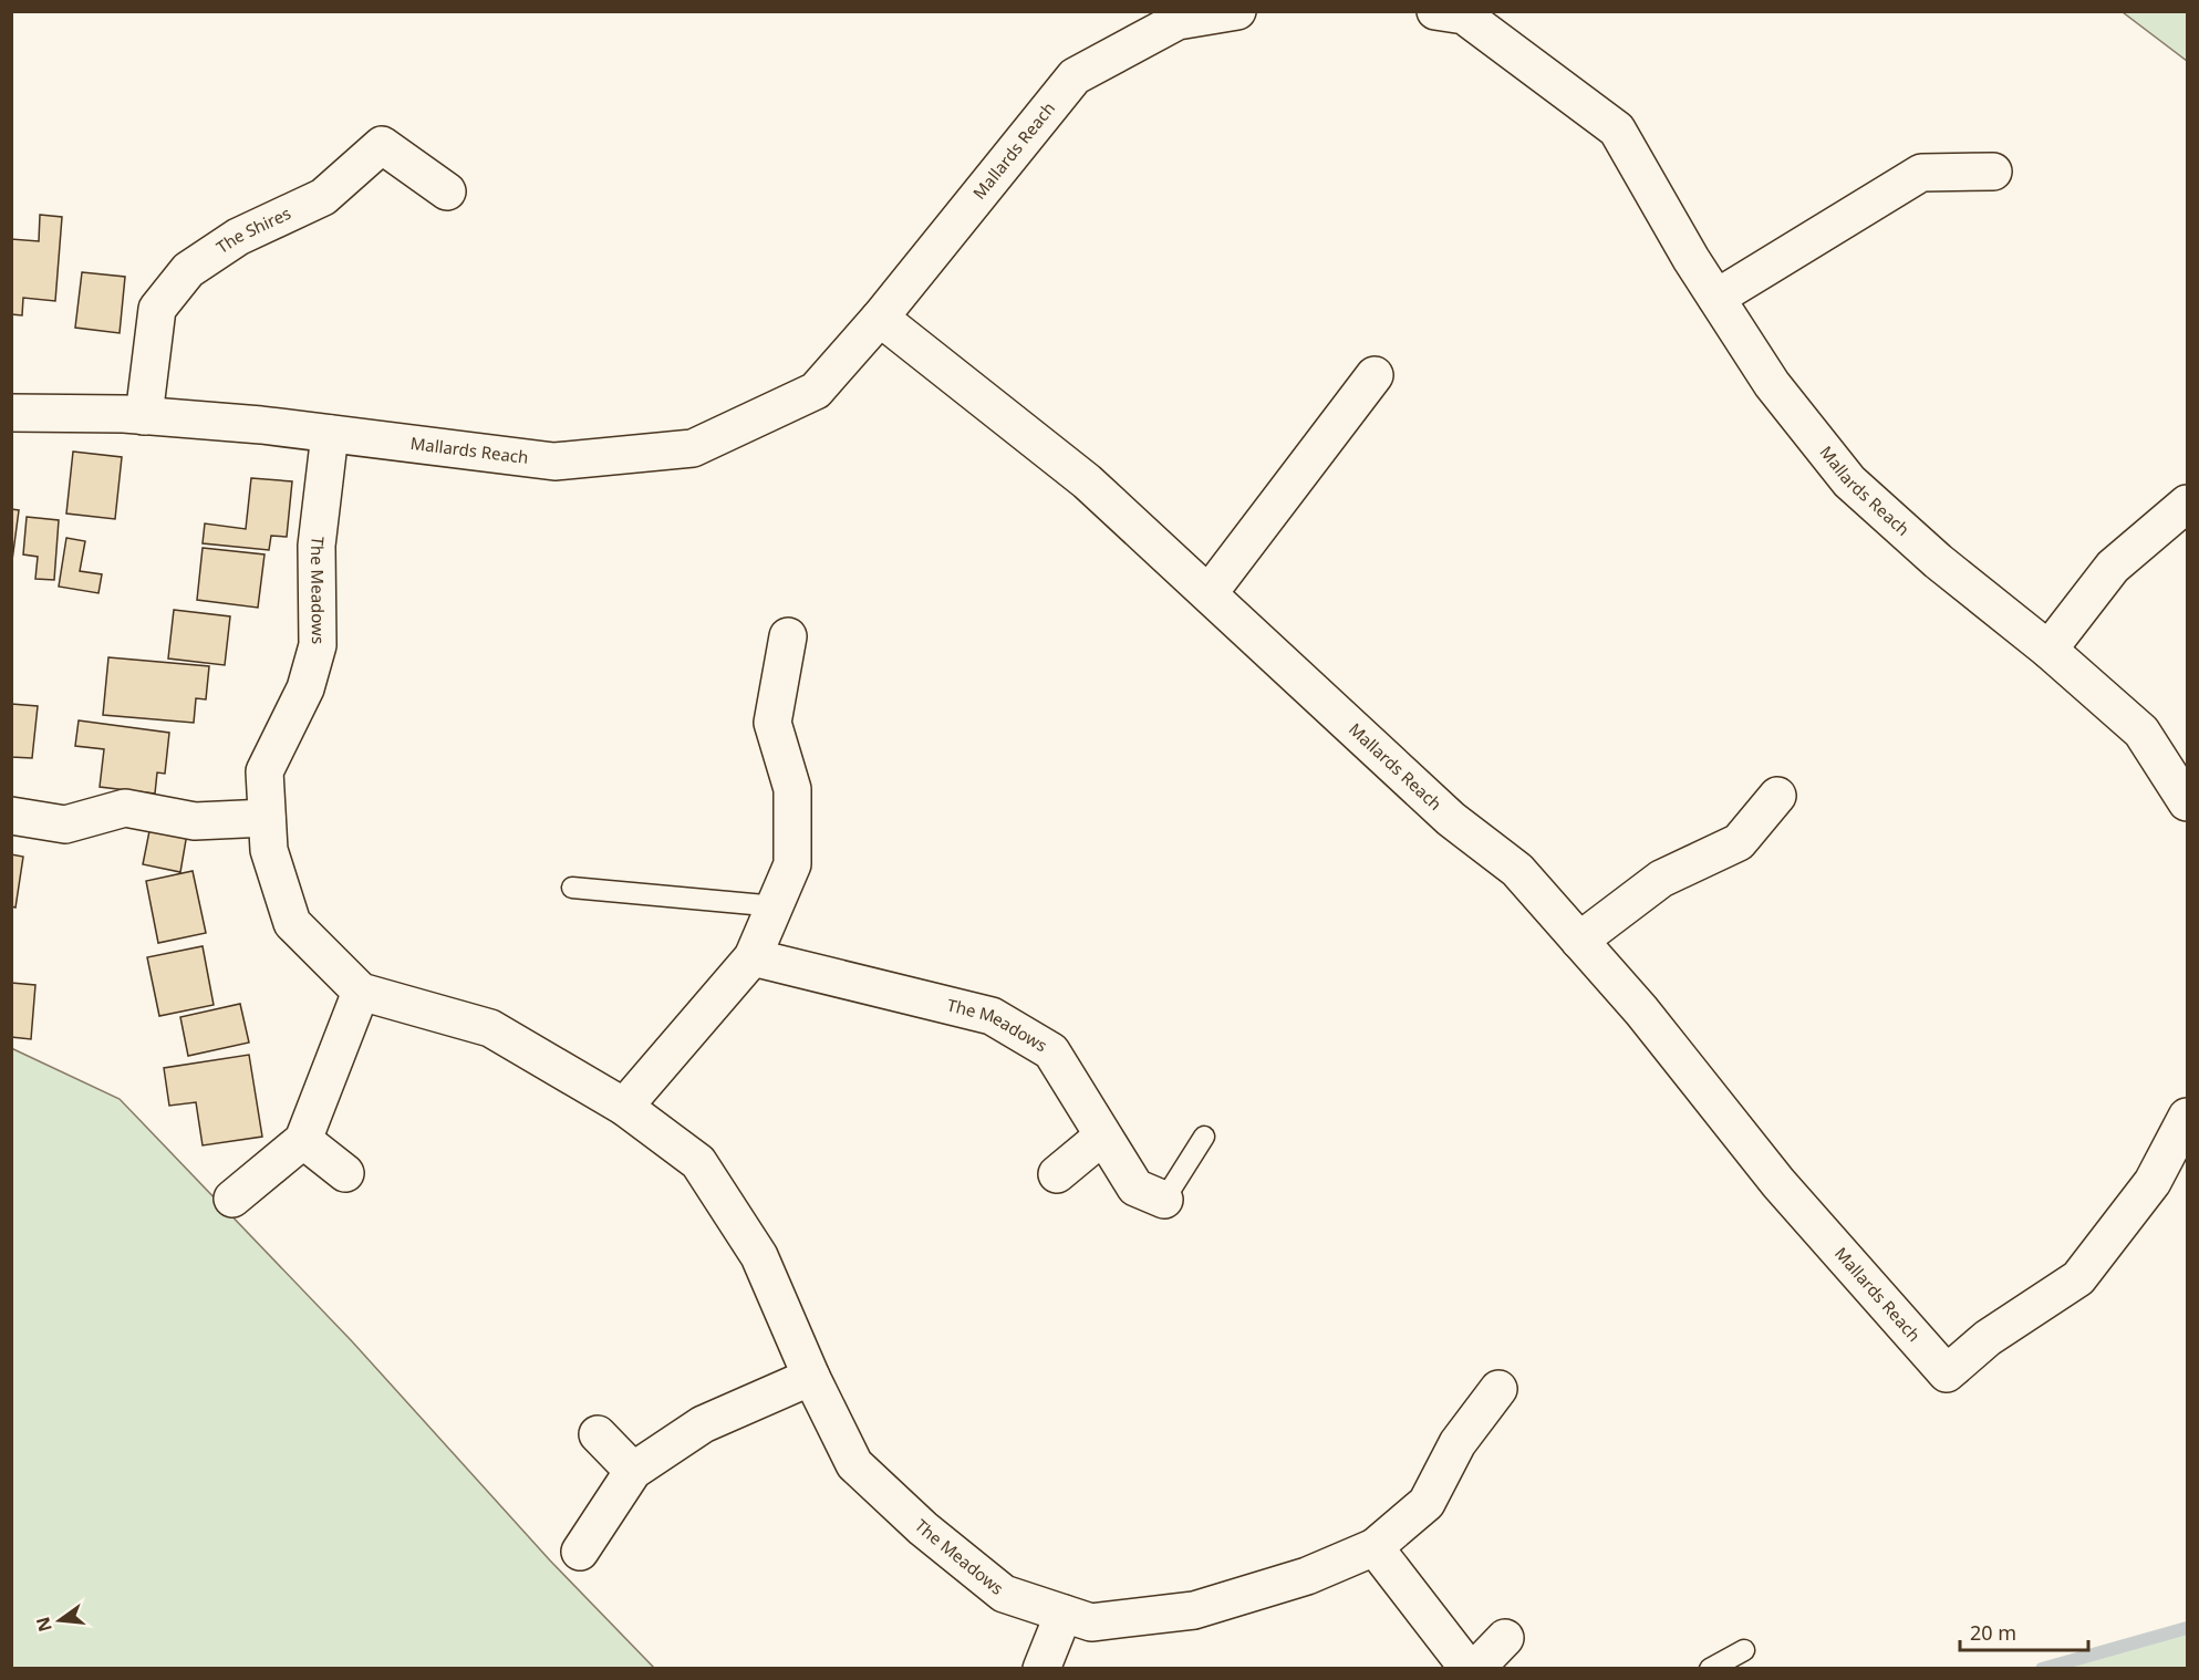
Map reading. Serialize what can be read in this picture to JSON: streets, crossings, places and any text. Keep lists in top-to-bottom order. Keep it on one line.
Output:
{"streets":{"street":["Mallards Reach","The Shires","The Meadows"]},"crossings":[["Mallards Reach","The Shires"],["Mallards Reach","The Meadows"]],"scale_bar":"20 m","north":"left"}
